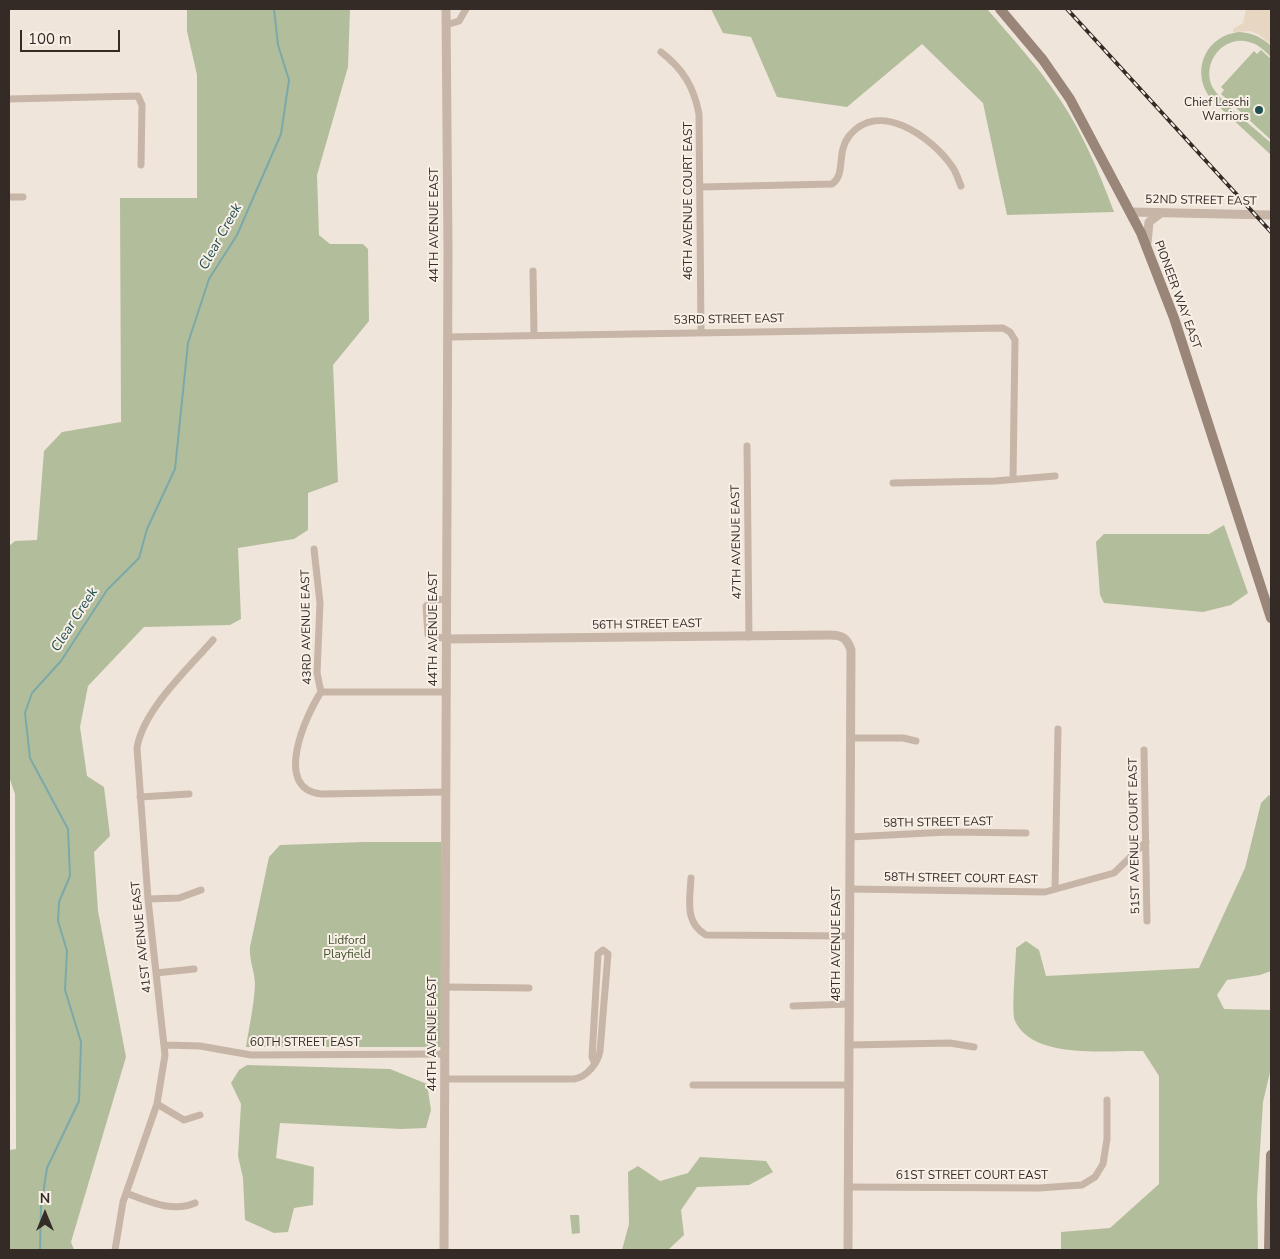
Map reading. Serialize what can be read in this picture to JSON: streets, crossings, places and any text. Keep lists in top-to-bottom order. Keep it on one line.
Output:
{"streets":{"main road":["PIONEER WAY EAST"],"street":["46TH AVENUE COURT EAST","52ND STREET EAST","44TH AVENUE EAST","53RD STREET EAST","47TH AVENUE EAST","56TH STREET EAST","43RD AVENUE EAST","58TH STREET EAST","51ST AVENUE COURT EAST","58TH STREET COURT EAST","41ST AVENUE EAST","48TH AVENUE EAST","60TH STREET EAST","61ST STREET COURT EAST"]},"crossings":[["46TH AVENUE COURT EAST","53RD STREET EAST"],["52ND STREET EAST","PIONEER WAY EAST"],["44TH AVENUE EAST","53RD STREET EAST"],["44TH AVENUE EAST","56TH STREET EAST"],["44TH AVENUE EAST","43RD AVENUE EAST"],["44TH AVENUE EAST","60TH STREET EAST"],["47TH AVENUE EAST","56TH STREET EAST"],["56TH STREET EAST","48TH AVENUE EAST"],["58TH STREET EAST","48TH AVENUE EAST"],["51ST AVENUE COURT EAST","58TH STREET COURT EAST"],["58TH STREET COURT EAST","48TH AVENUE EAST"],["41ST AVENUE EAST","60TH STREET EAST"],["48TH AVENUE EAST","61ST STREET COURT EAST"]],"water":["Clear Creek"],"parks":["Lidford Playfield"],"places":["Chief Leschi Warriors"],"scale_bar":"100 m","north":"top"}
